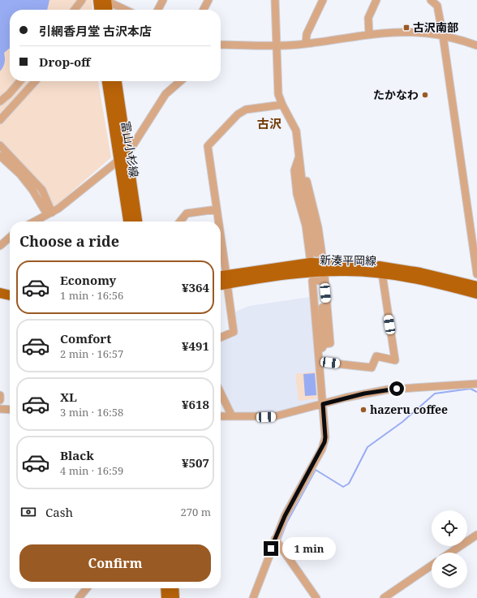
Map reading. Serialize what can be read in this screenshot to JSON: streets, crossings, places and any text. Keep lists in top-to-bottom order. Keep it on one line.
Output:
{"streets":{"main road":["富山小杉線","新湊平岡線"]},"districts":["古沢"],"places":{"transit":["古沢南部"],"other":["たかなわ","hazeru coffee"]},"page":{"banner":["引網香月堂 古沢本店","Drop-off"],"heading":"Choose a ride","list":[{"name":"Economy","note":"1 min · 16:56","value":"¥364"},{"name":"Comfort","note":"2 min · 16:57","value":"¥491"},{"name":"XL","note":"3 min · 16:58","value":"¥618"},{"name":"Black","note":"4 min · 16:59","value":"¥507"}],"pay":["Cash","270 m"],"bubble":"1 min","buttons":"Confirm"}}
